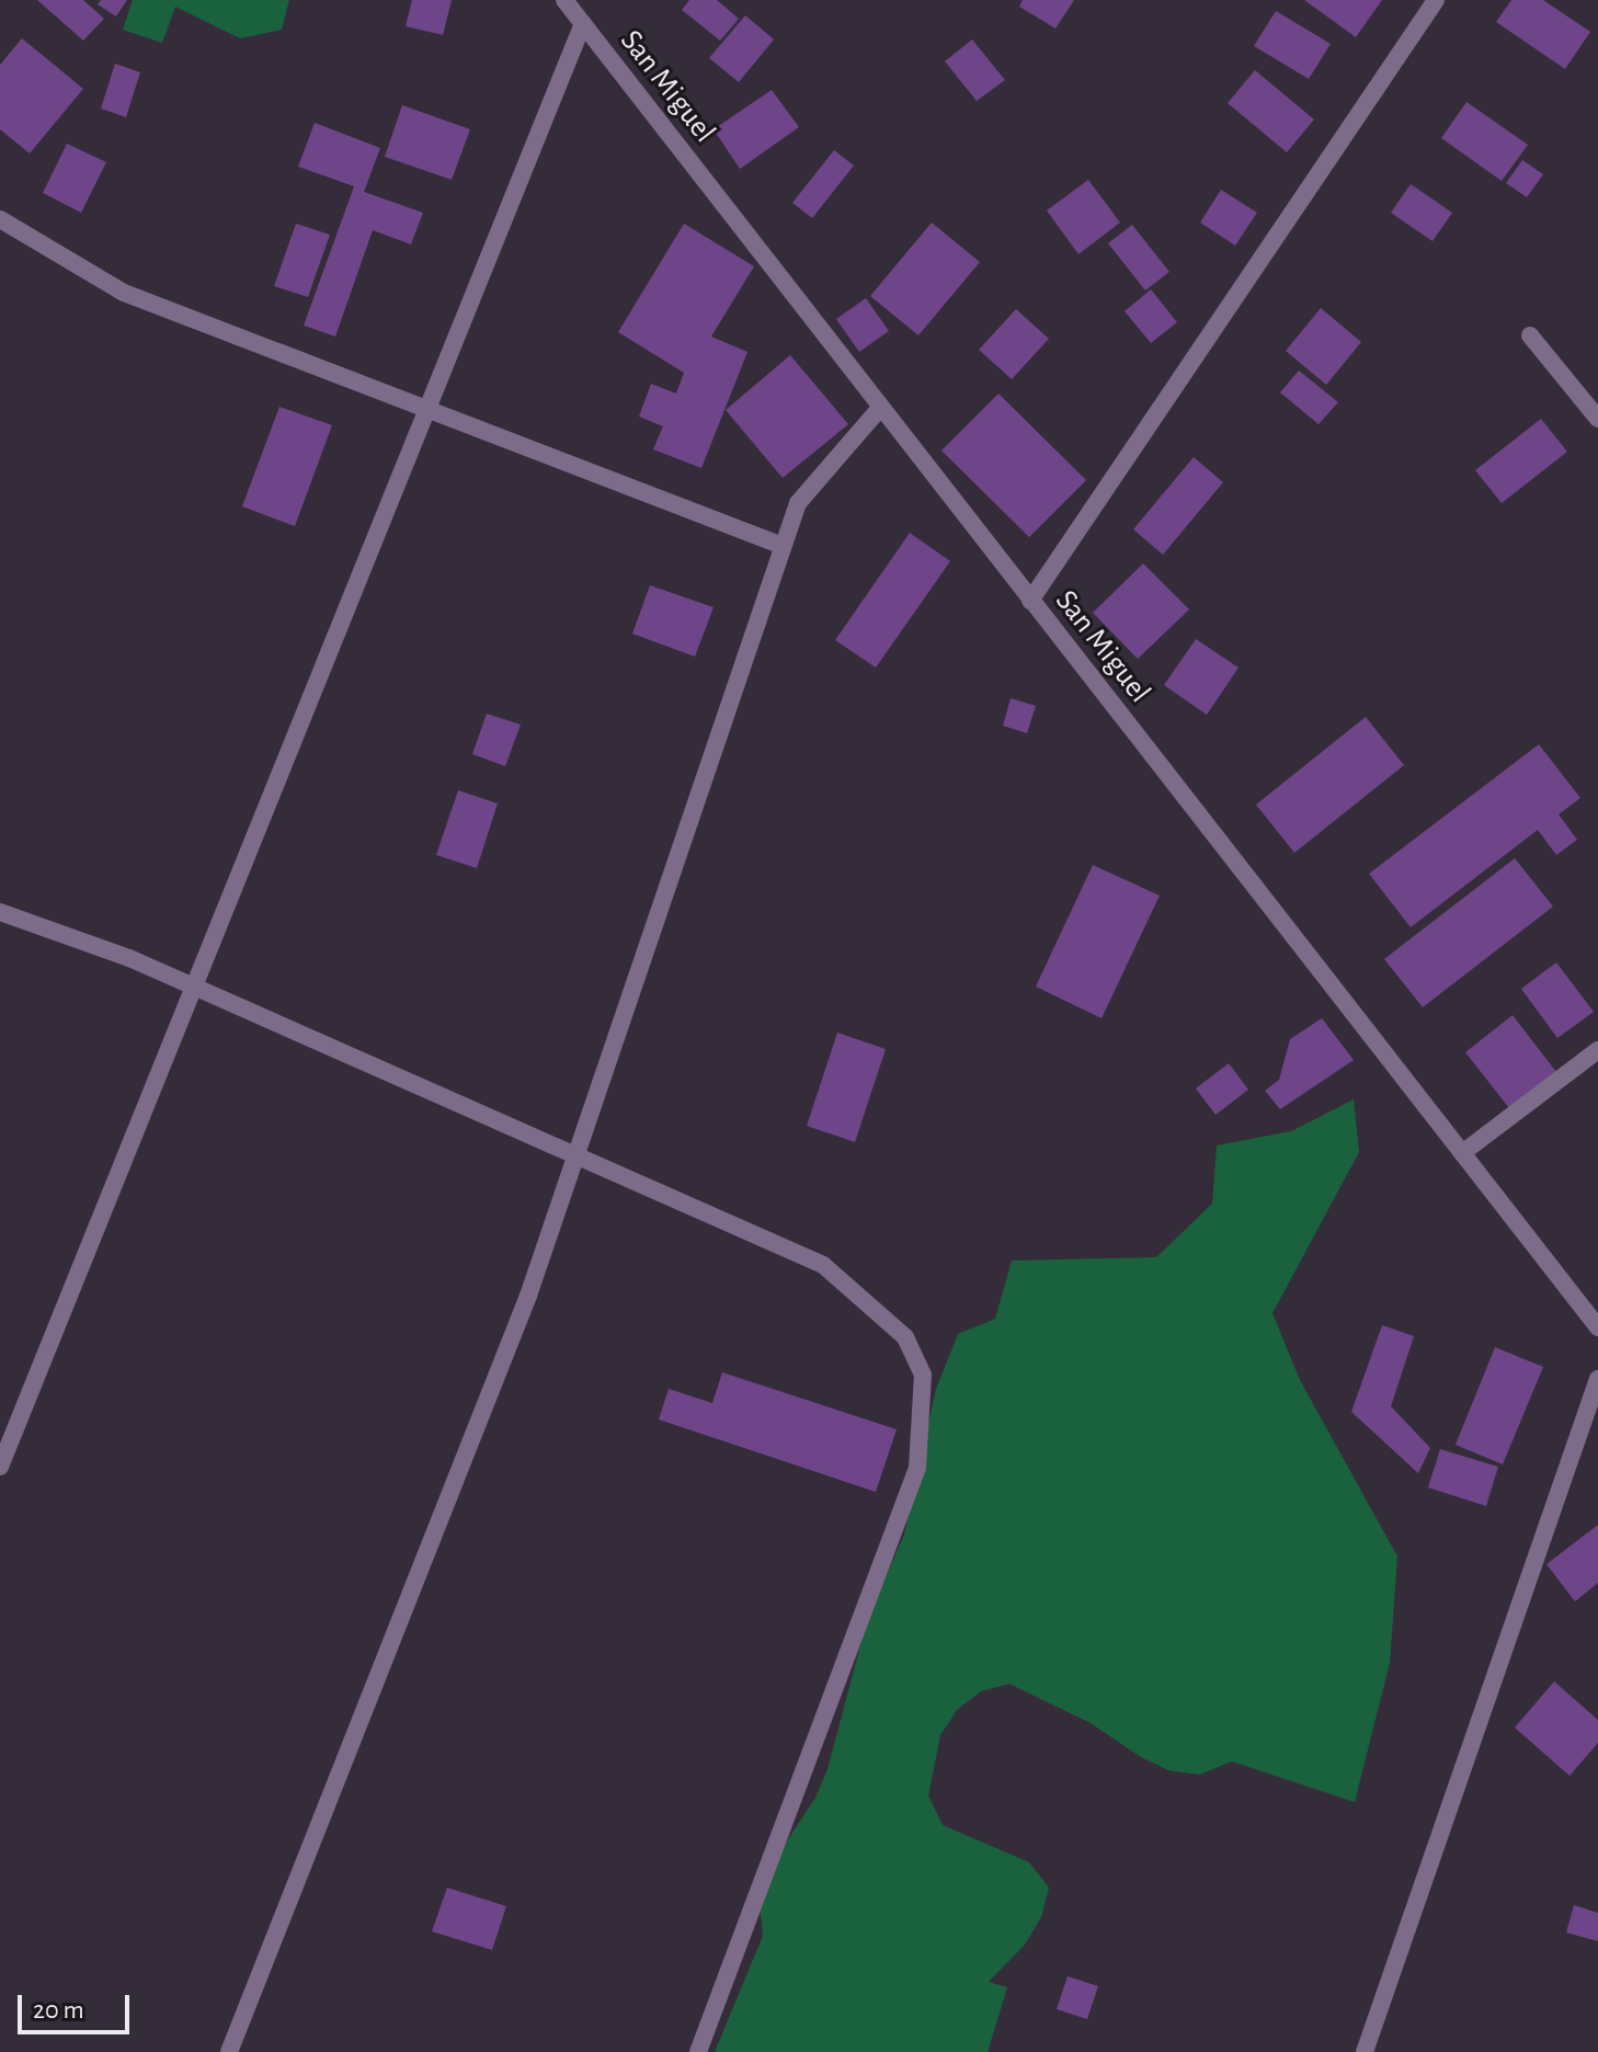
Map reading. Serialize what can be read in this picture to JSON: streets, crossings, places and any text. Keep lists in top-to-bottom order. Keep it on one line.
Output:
{"streets":{"street":["San Miguel"]},"scale_bar":"20 m"}
